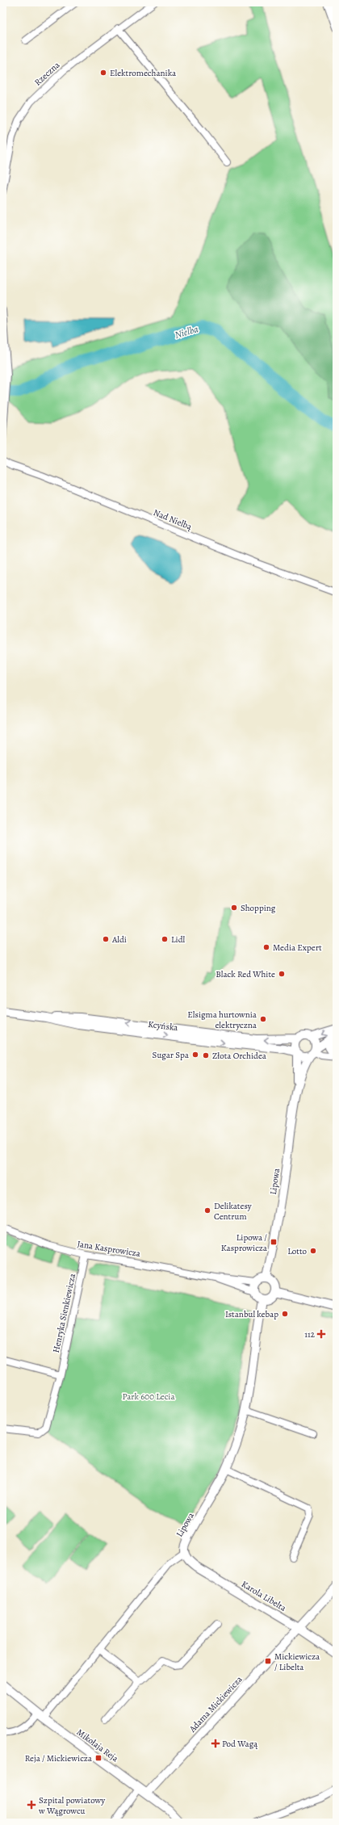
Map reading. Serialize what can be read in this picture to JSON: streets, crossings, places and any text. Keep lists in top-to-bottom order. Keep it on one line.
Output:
{"streets":{"street":["Rzeczna","Nad Nielbą","Kcyńska","Lipowa","Jana Kasprowicza","Henryka Sienkiewicza","Karola Libelta","Adama Mickiewicza","Mikołaja Reja"]},"crossings":[["Kcyńska","Lipowa"],["Lipowa","Jana Kasprowicza"],["Lipowa","Karola Libelta"],["Jana Kasprowicza","Henryka Sienkiewicza"],["Karola Libelta","Adama Mickiewicza"],["Adama Mickiewicza","Mikołaja Reja"]],"water":["Nielba"],"parks":["Park 600 Lecia"],"places":{"other":["Elektromechanika","Shopping","Aldi","Lidl","Media Expert","Black Red White","Elsigma hurtownia elektryczna","Sugar Spa","Złota Orchidea","Delikatesy Centrum","Lotto","Istanbul kebap"],"transit":["Lipowa / Kasprowicza","Mickiewicza / Libelta","Reja / Mickiewicza"],"health":["112","Pod Wagą","Szpital powiatowy w Wągrowcu"]}}
